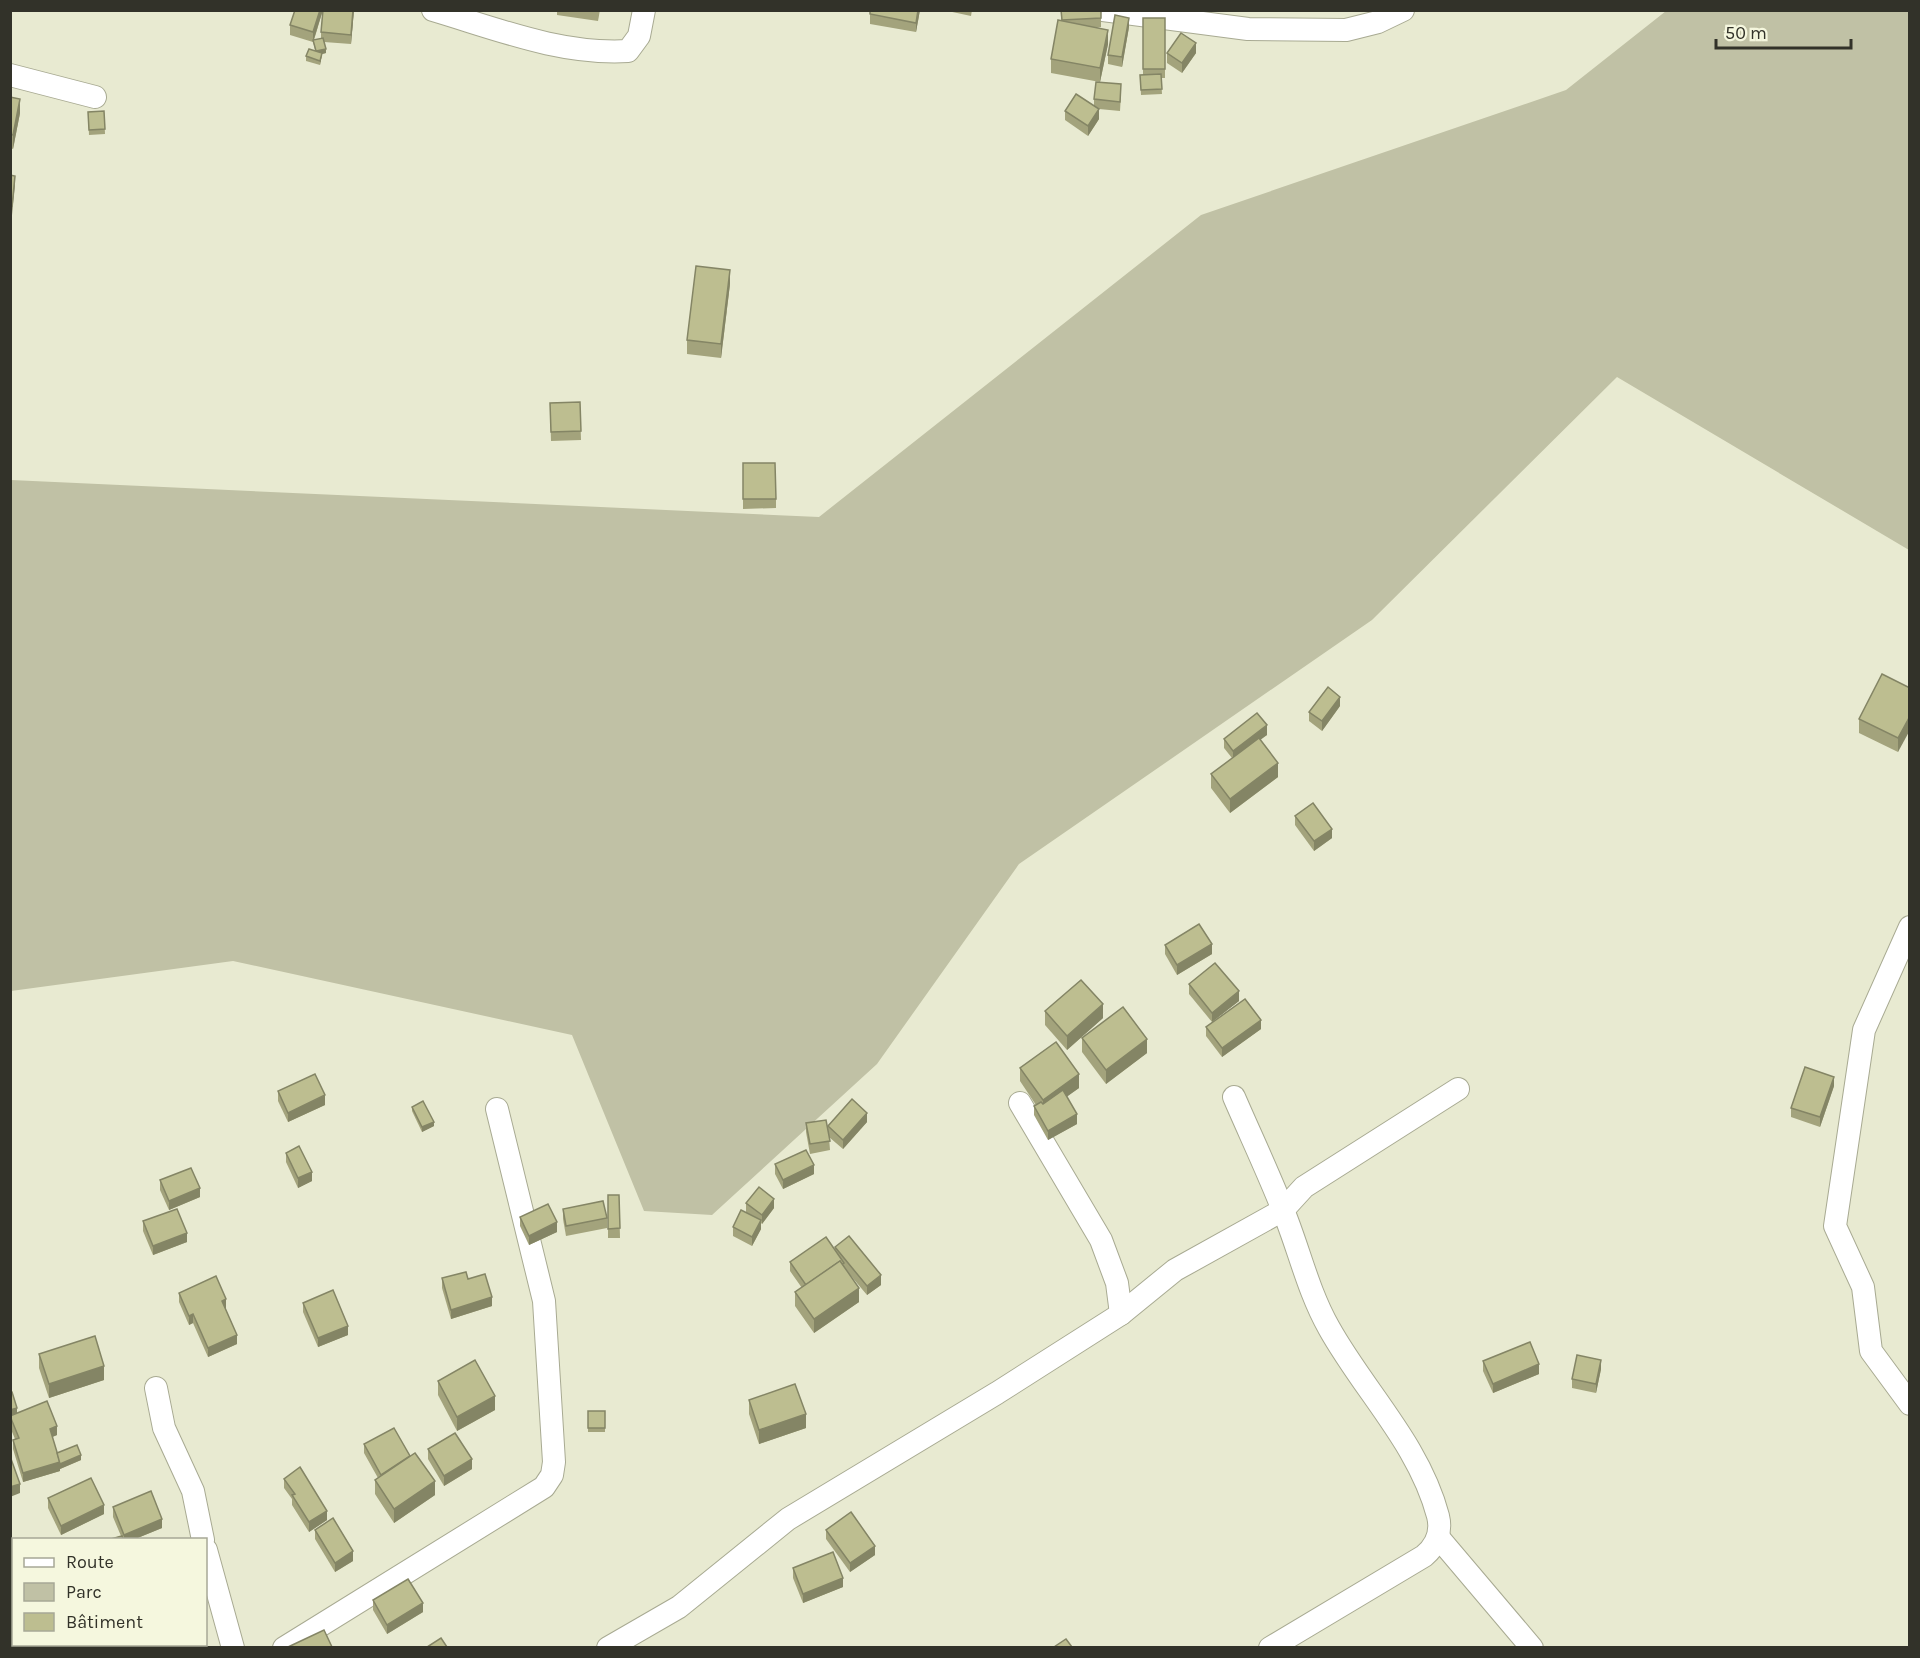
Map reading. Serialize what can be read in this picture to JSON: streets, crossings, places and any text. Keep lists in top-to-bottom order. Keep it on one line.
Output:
{"legend":["Route","Parc","Bâtiment"],"scale_bar":"50 m"}
